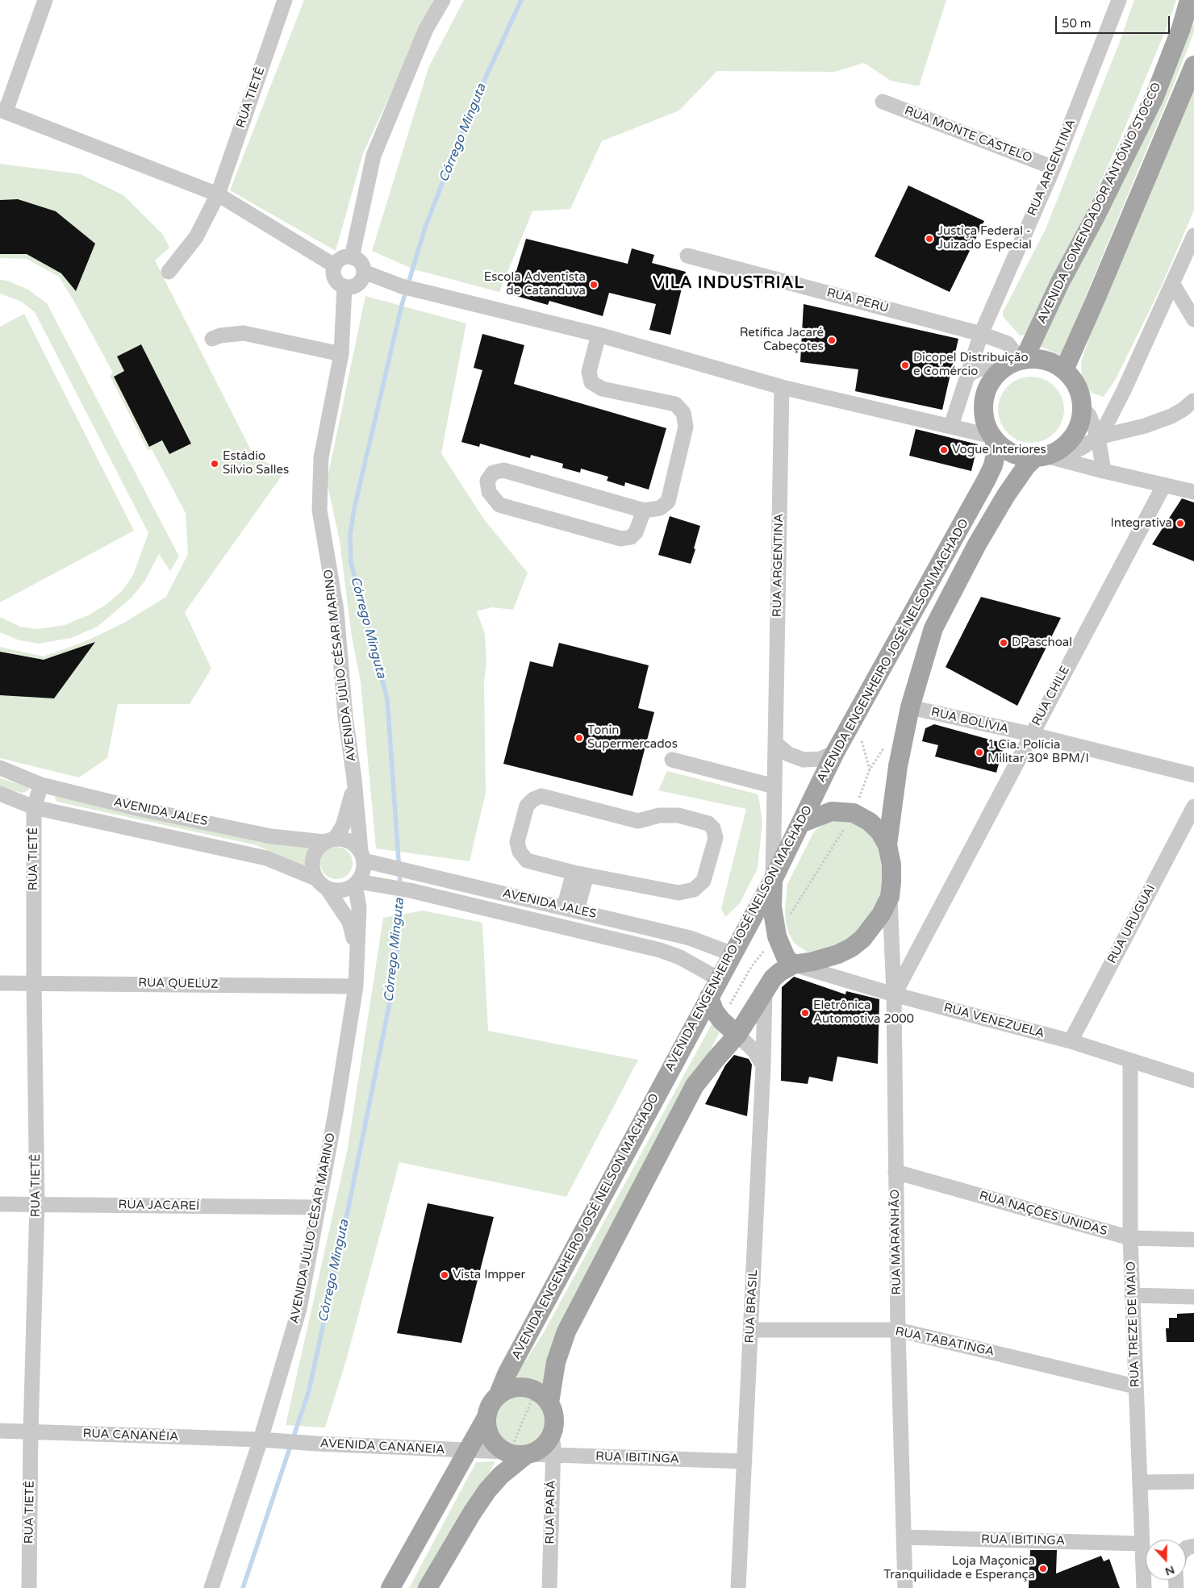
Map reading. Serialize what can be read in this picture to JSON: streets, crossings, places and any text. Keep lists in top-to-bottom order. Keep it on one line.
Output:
{"streets":{"main road":["AVENIDA COMENDADOR ANTÔNIO STOCCO","AVENIDA ENGENHEIRO JOSÉ NELSON MACHADO"],"street":["RUA TIETÊ","RUA MONTE CASTELO","RUA ARGENTINA","RUA PERU","AVENIDA JÚLIO CÉSAR MARINO","RUA CHILE","RUA BOLÍVIA","AVENIDA JALES","RUA URUGUAI","RUA QUELUZ","RUA VENEZUELA","RUA JACAREÍ","RUA NAÇÕES UNIDAS","RUA MARANHÃO","RUA BRASIL","RUA TREZE DE MAIO","RUA TABATINGA","RUA CANANÉIA","AVENIDA CANANEIA","RUA IBITINGA","RUA PARÁ"]},"crossings":[["RUA TIETÊ","AVENIDA JALES"],["RUA TIETÊ","RUA QUELUZ"],["RUA TIETÊ","RUA JACAREÍ"],["RUA TIETÊ","RUA CANANÉIA"],["RUA MONTE CASTELO","RUA ARGENTINA"],["RUA ARGENTINA","RUA PERU"],["RUA ARGENTINA","AVENIDA ENGENHEIRO JOSÉ NELSON MACHADO"],["AVENIDA COMENDADOR ANTÔNIO STOCCO","RUA PERU"],["AVENIDA COMENDADOR ANTÔNIO STOCCO","AVENIDA ENGENHEIRO JOSÉ NELSON MACHADO"],["RUA PERU","AVENIDA ENGENHEIRO JOSÉ NELSON MACHADO"],["AVENIDA ENGENHEIRO JOSÉ NELSON MACHADO","RUA BOLÍVIA"],["AVENIDA ENGENHEIRO JOSÉ NELSON MACHADO","AVENIDA JALES"],["AVENIDA ENGENHEIRO JOSÉ NELSON MACHADO","RUA VENEZUELA"],["AVENIDA ENGENHEIRO JOSÉ NELSON MACHADO","RUA MARANHÃO"],["AVENIDA ENGENHEIRO JOSÉ NELSON MACHADO","RUA BRASIL"],["AVENIDA JÚLIO CÉSAR MARINO","AVENIDA JALES"],["AVENIDA JÚLIO CÉSAR MARINO","RUA QUELUZ"],["AVENIDA JÚLIO CÉSAR MARINO","RUA JACAREÍ"],["AVENIDA JÚLIO CÉSAR MARINO","RUA CANANÉIA"],["AVENIDA JÚLIO CÉSAR MARINO","AVENIDA CANANEIA"],["RUA CHILE","RUA BOLÍVIA"],["RUA CHILE","RUA VENEZUELA"],["RUA CHILE","RUA MARANHÃO"],["RUA URUGUAI","RUA VENEZUELA"],["RUA VENEZUELA","RUA MARANHÃO"],["RUA VENEZUELA","RUA TREZE DE MAIO"],["RUA NAÇÕES UNIDAS","RUA MARANHÃO"],["RUA NAÇÕES UNIDAS","RUA TREZE DE MAIO"],["RUA MARANHÃO","RUA TABATINGA"],["RUA MARANHÃO","RUA IBITINGA"],["RUA BRASIL","RUA TABATINGA"],["RUA BRASIL","RUA IBITINGA"],["RUA TREZE DE MAIO","RUA TABATINGA"],["RUA TREZE DE MAIO","RUA IBITINGA"],["RUA CANANÉIA","AVENIDA CANANEIA"],["AVENIDA CANANEIA","RUA IBITINGA"],["RUA IBITINGA","RUA PARÁ"]],"districts":["VILA INDUSTRIAL"],"water":["Córrego Minguta"],"places":["Justiça Federal - Juizado Especial","Escola Adventista de Catanduva","Retífica Jacaré Cabeçotes","Dicopel Distribuição e Comércio","Vogue Interiores","Estádio Sílvio Salles","Integrativa","DPaschoal","Tonin Supermercados","1 Cia. Polícia Militar 30º BPM/I","Eletrônica Automotiva 2000","Vista Impper","Loja Maçonica Tranquilidade e Esperança"],"scale_bar":"50 m","north":"bottom"}
